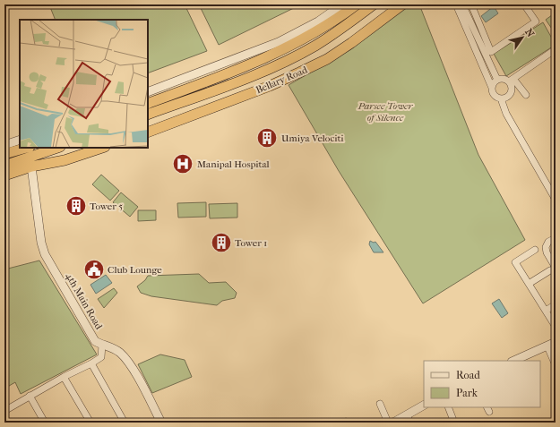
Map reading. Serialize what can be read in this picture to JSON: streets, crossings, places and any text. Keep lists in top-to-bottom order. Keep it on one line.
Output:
{"streets":{"highway":["Bellary Road"],"street":["4th Main Road"]},"parks":["Parsee Tower of Silence"],"places":{"building":["Umiya Velociti","Tower 5","Tower 1"],"hospital":["Manipal Hospital"],"public building":["Club Lounge"]},"legend":["Road","Park"],"north":"top right"}
